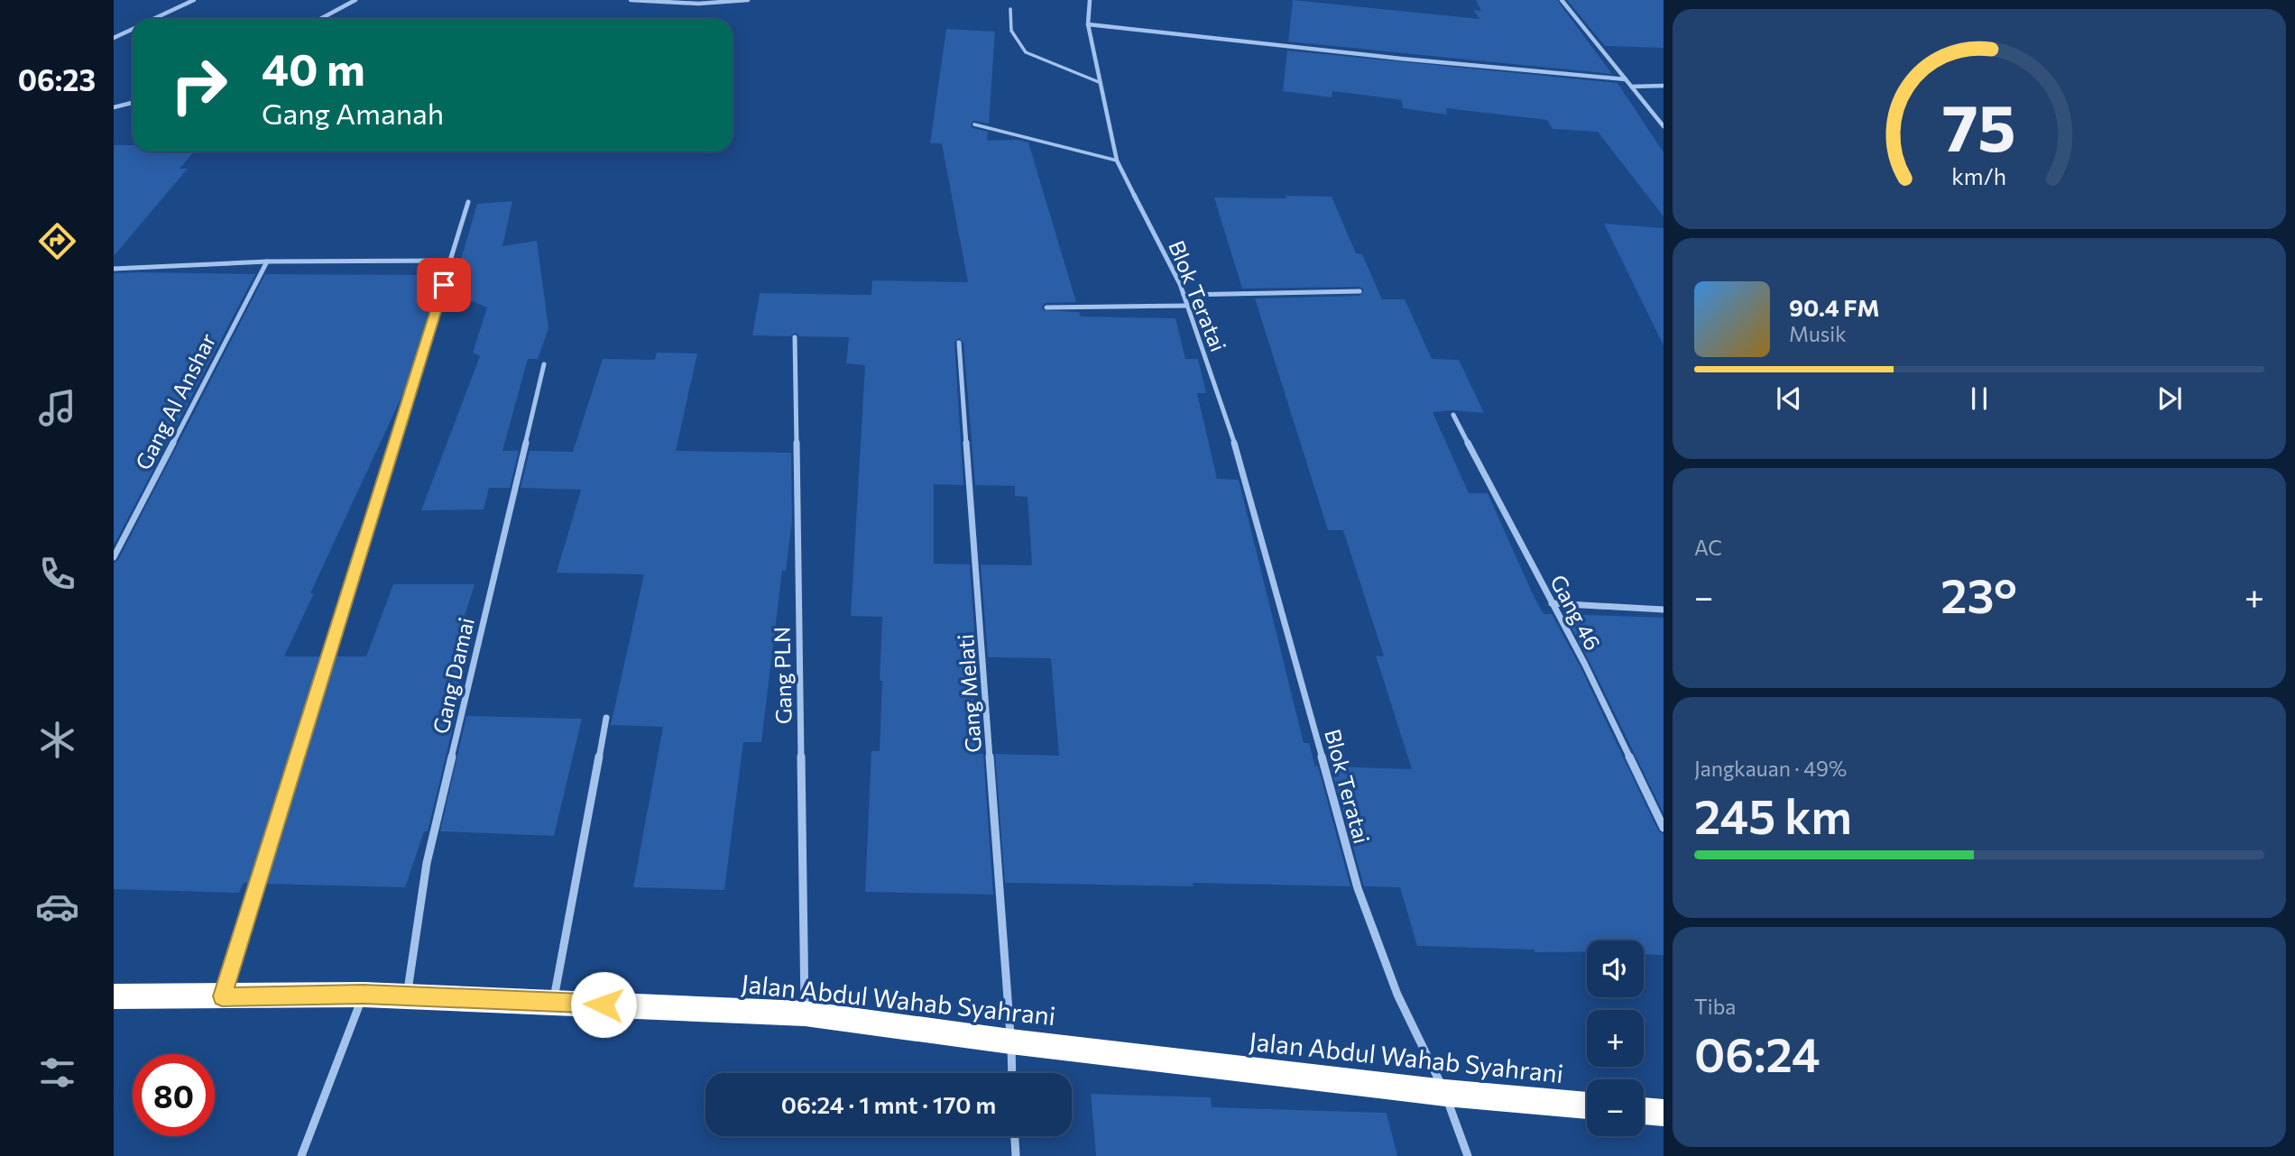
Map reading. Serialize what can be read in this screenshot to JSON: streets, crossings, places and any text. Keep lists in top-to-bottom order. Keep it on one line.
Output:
{"streets":{"highway":["Jalan Abdul Wahab Syahrani"],"street":["Blok Teratai","Gang Al Anshar","Gang 46","Gang Damai","Gang PLN","Gang Melati"]},"crossings":[["Blok Teratai","Jalan Abdul Wahab Syahrani"],["Gang Damai","Jalan Abdul Wahab Syahrani"],["Gang PLN","Jalan Abdul Wahab Syahrani"],["Gang Melati","Jalan Abdul Wahab Syahrani"]],"page":{"tabs":"06:23","turn":["40 m","Gang Amanah"],"song":["90.4 FM","Musik"],"tile":["AC",["Jangkauan · 49%","245 km"],["Tiba","06:24"]],"heat":["−","23°","+"],"map_buttons":["+","−"],"limit":"80","trip":"06:24 · 1 mnt · 170 m","gauge":["75","km/h"]}}
